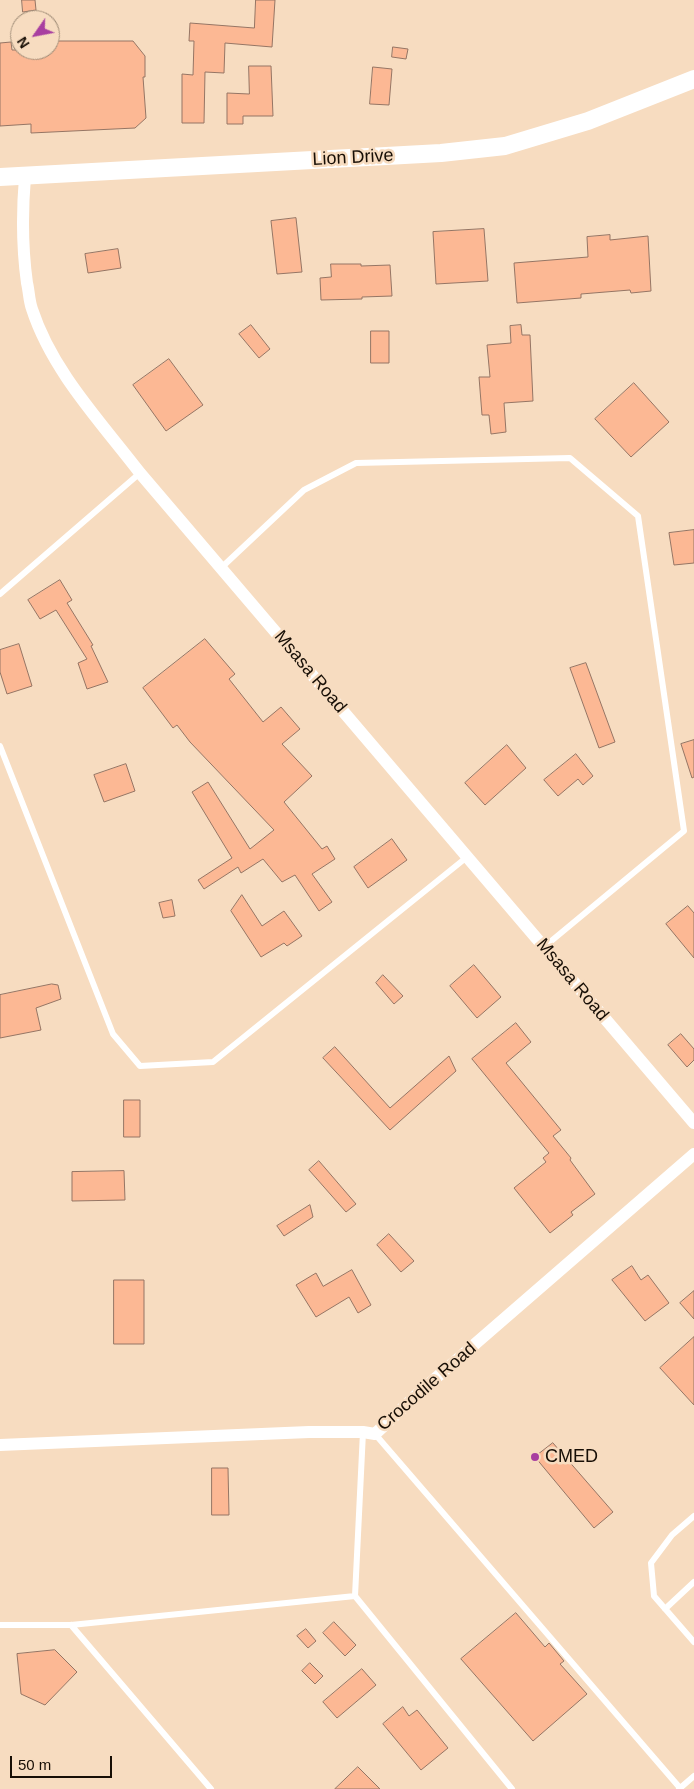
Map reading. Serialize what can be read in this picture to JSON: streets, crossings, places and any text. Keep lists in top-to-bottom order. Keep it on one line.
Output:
{"streets":{"street":["Lion Drive","Msasa Road","Crocodile Road"]},"crossings":[["Lion Drive","Msasa Road"]],"places":["CMED"],"scale_bar":"50 m","north":"bottom left"}
